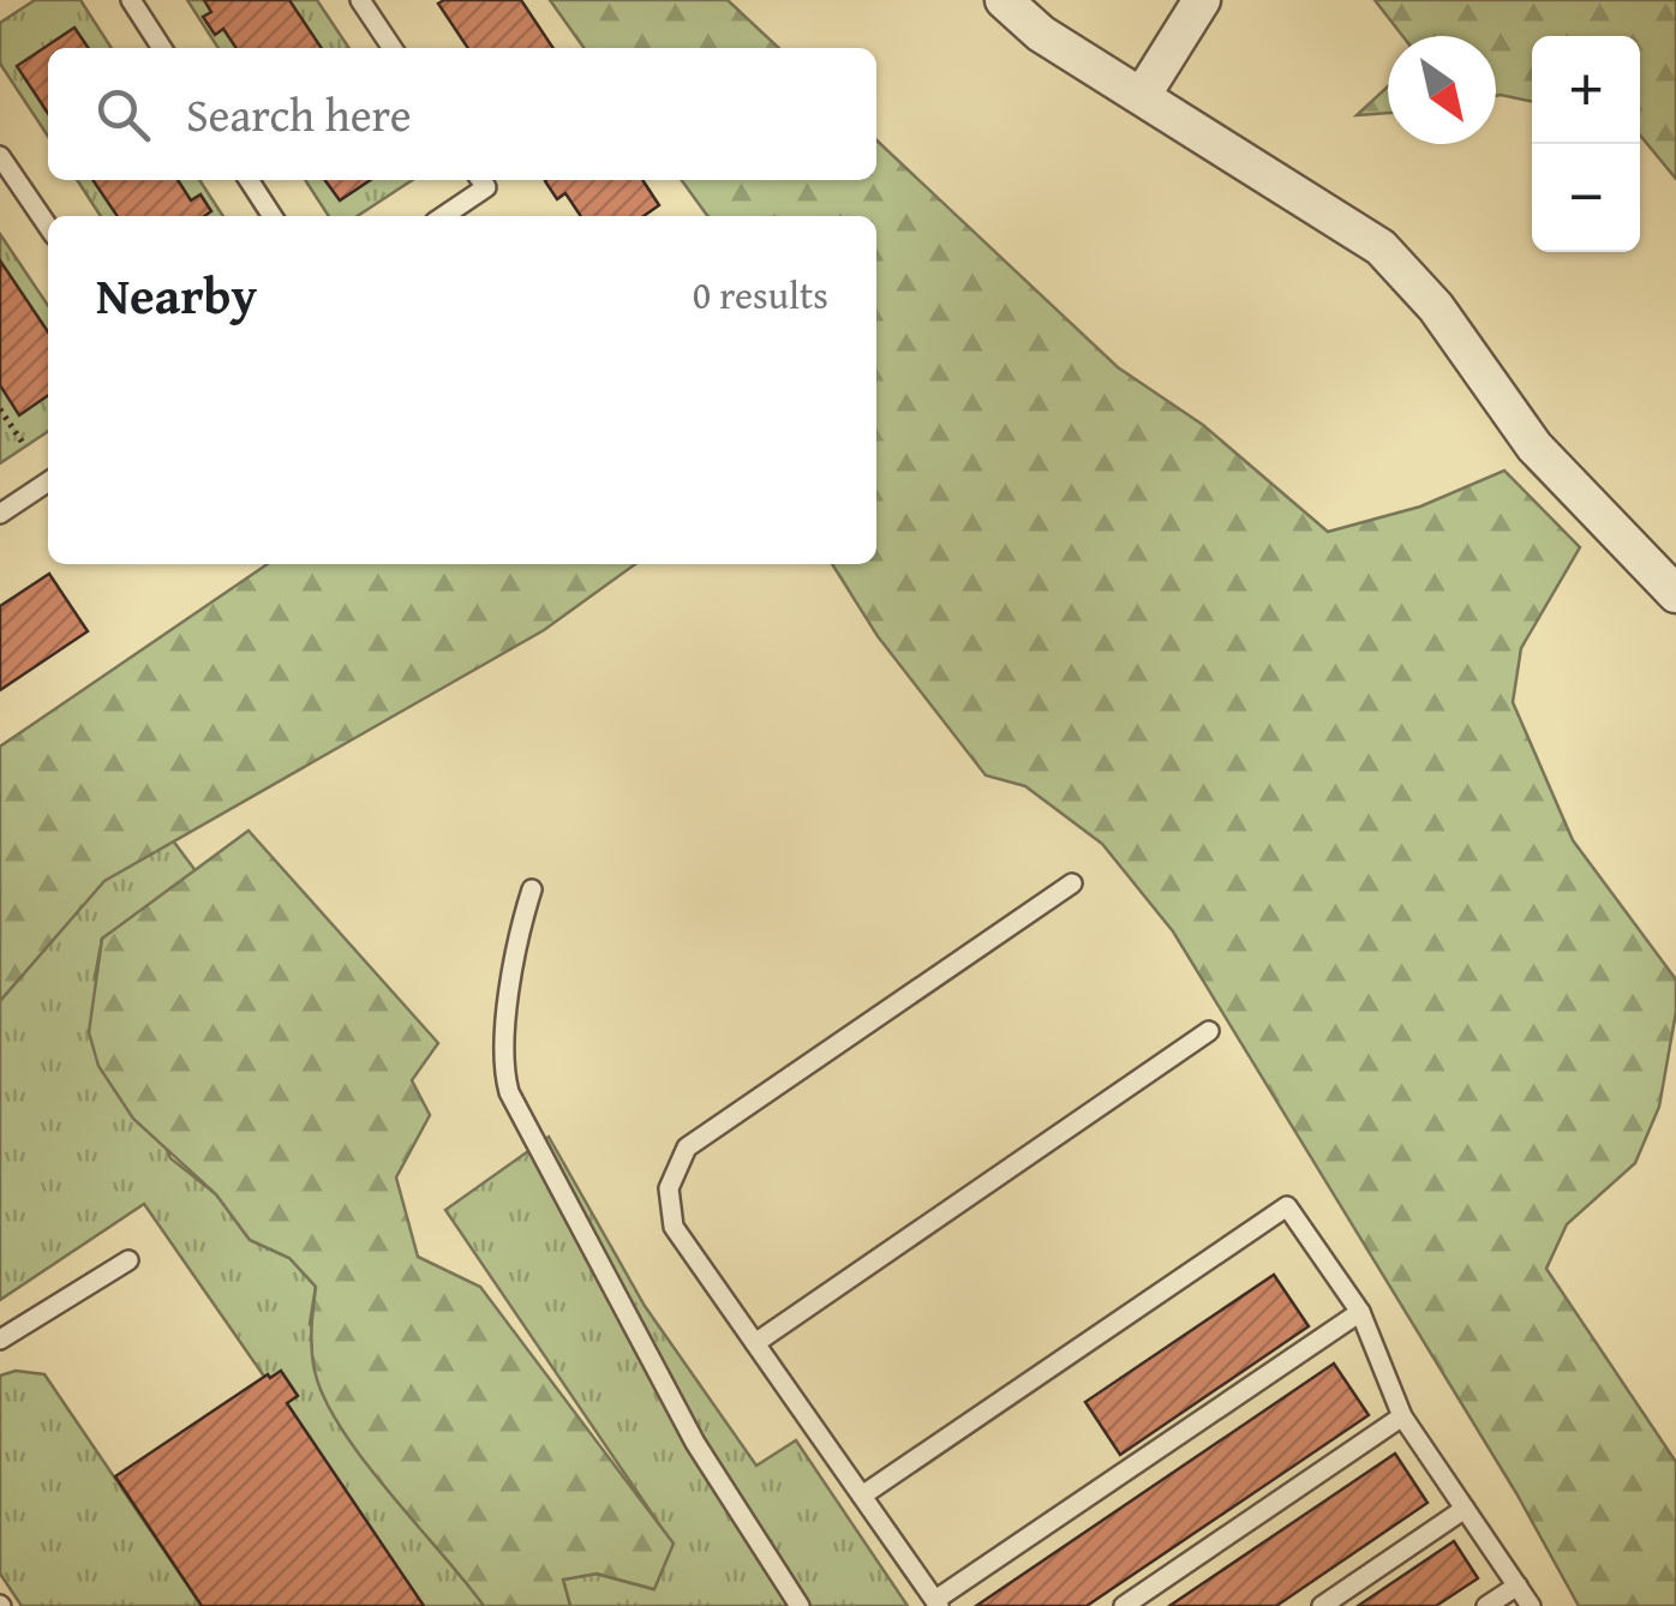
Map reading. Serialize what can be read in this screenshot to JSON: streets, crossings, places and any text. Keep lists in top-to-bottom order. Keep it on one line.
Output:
{"north":"bottom right","page":{"map_buttons":["+","−"],"search":"Search here","heading":["Nearby","0 results"]}}
